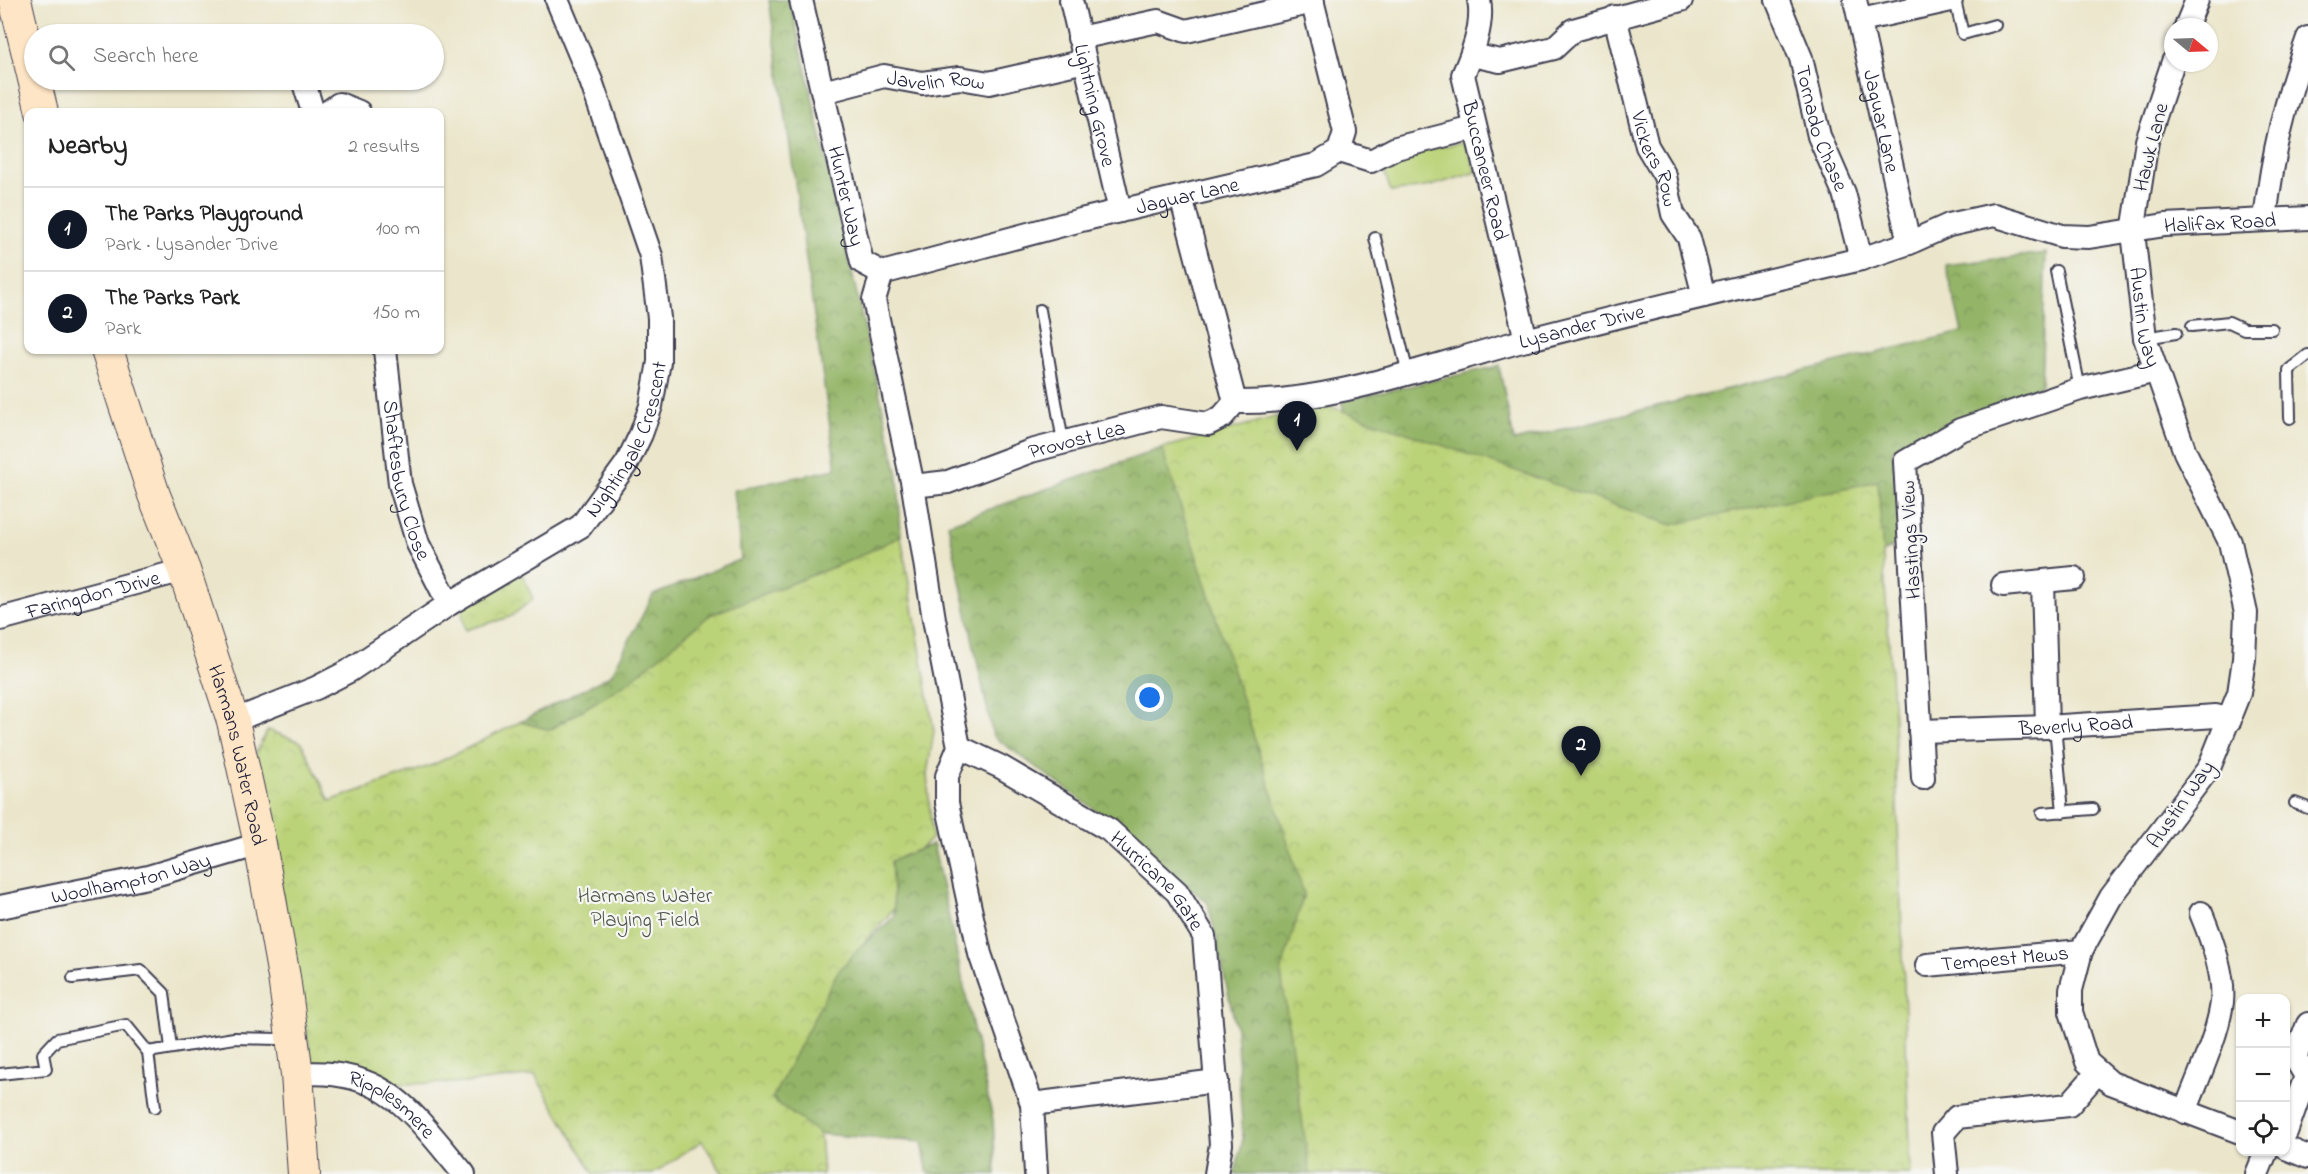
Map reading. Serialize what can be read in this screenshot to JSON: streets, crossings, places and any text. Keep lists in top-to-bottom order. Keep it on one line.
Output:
{"streets":{"street":["Javelin Row","Lightning Grove","Jaguar Lane","Tornado Chase","Hawk Lane","Vickers Row","Buccaneer Road","Hunter Way","Halifax Road","Austin Way","Lysander Drive","Nightingale Crescent","Provost Lea","Shaftesbury Close","Hastings View","Faringdon Drive","Beverly Road","Harmans Water Road","Woolhampton Way","Hurricane Gate","Tempest Mews","Ripplesmere"]},"crossings":[["Javelin Row","Lightning Grove"],["Javelin Row","Hunter Way"],["Lightning Grove","Jaguar Lane"],["Jaguar Lane","Hunter Way"],["Jaguar Lane","Lysander Drive"],["Tornado Chase","Lysander Drive"],["Hawk Lane","Halifax Road"],["Hawk Lane","Austin Way"],["Hawk Lane","Lysander Drive"],["Vickers Row","Lysander Drive"],["Buccaneer Road","Lysander Drive"],["Halifax Road","Austin Way"],["Halifax Road","Lysander Drive"],["Austin Way","Lysander Drive"],["Austin Way","Hastings View"],["Austin Way","Beverly Road"],["Austin Way","Tempest Mews"],["Lysander Drive","Provost Lea"],["Nightingale Crescent","Shaftesbury Close"],["Nightingale Crescent","Harmans Water Road"],["Hastings View","Beverly Road"],["Faringdon Drive","Harmans Water Road"],["Harmans Water Road","Woolhampton Way"],["Harmans Water Road","Ripplesmere"]],"parks":["Harmans Water Playing Field"],"north":"right","page":{"search":"Search here","heading":["Nearby","2 results"],"list":[{"mark":"1","name":"The Parks Playground","note":"Park · Lysander Drive","value":"100 m"},{"mark":"2","name":"The Parks Park","note":"Park","value":"150 m"}],"pins":["1","2"],"map_buttons":["+","−"]}}
